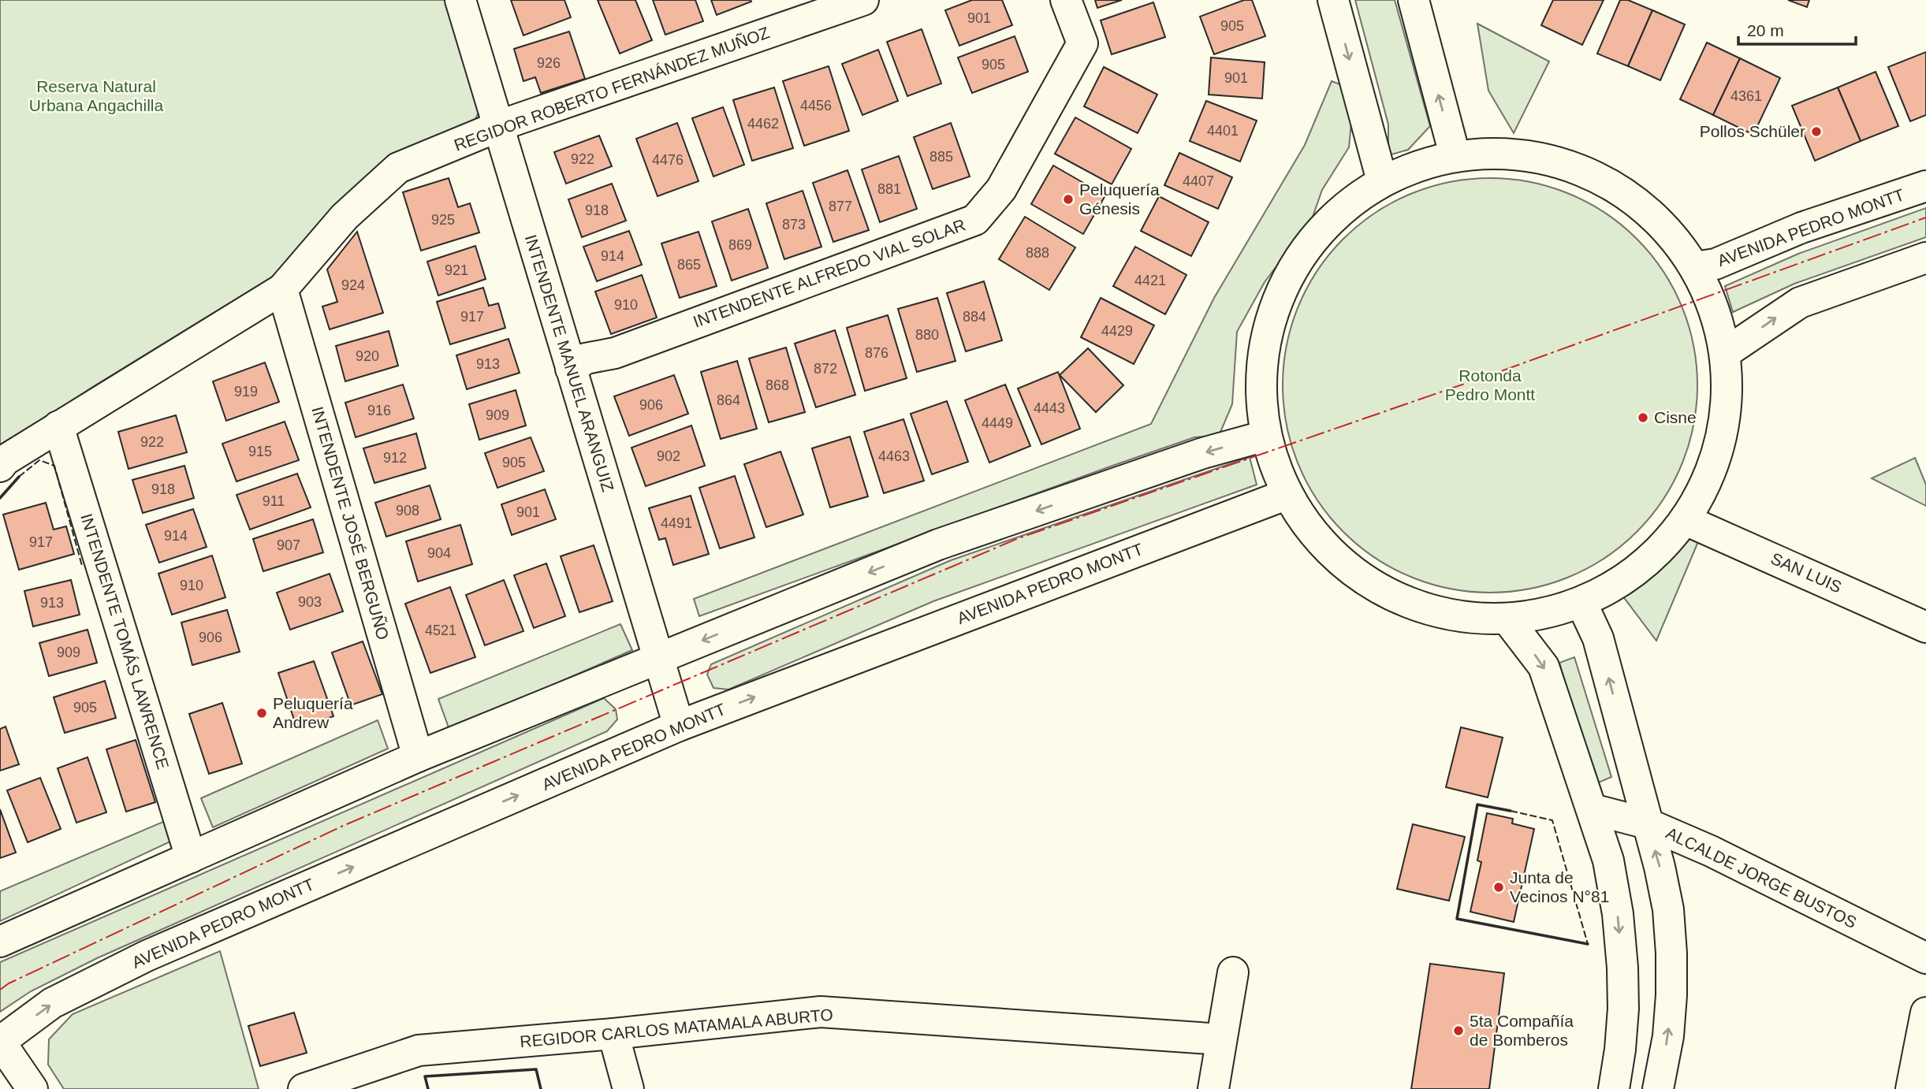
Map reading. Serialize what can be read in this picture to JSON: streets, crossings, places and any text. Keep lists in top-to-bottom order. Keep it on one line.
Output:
{"streets":{"street":["REGIDOR ROBERTO FERNÁNDEZ MUÑOZ","AVENIDA PEDRO MONTT","INTENDENTE ALFREDO VIAL SOLAR","INTENDENTE MANUEL ARANGUIZ","INTENDENTE JOSÉ BERGUÑO","SAN LUIS","INTENDENTE TOMÁS LAWRENCE","ALCALDE JORGE BUSTOS","REGIDOR CARLOS MATAMALA ABURTO"]},"crossings":[["REGIDOR ROBERTO FERNÁNDEZ MUÑOZ","INTENDENTE MANUEL ARANGUIZ"],["REGIDOR ROBERTO FERNÁNDEZ MUÑOZ","INTENDENTE JOSÉ BERGUÑO"],["REGIDOR ROBERTO FERNÁNDEZ MUÑOZ","INTENDENTE TOMÁS LAWRENCE"],["AVENIDA PEDRO MONTT","INTENDENTE MANUEL ARANGUIZ"],["AVENIDA PEDRO MONTT","SAN LUIS"],["INTENDENTE ALFREDO VIAL SOLAR","INTENDENTE MANUEL ARANGUIZ"]],"parks":["Reserva Natural Urbana Angachilla","Rotonda Pedro Montt"],"places":["Pollos Schüler","Peluquería Génesis","Cisne","Peluquería Andrew","Junta de Vecinos N°81","5ta Compañía de Bomberos"],"house_numbers":["901","905","926","905","901","4361","4456","4462","4401","885","922","4476","4407","881","877","918","925","873","869","888","914","865","921","4421","924","910","917","884","4429","880","876","920","913","872","868","919","864","906","4443","916","909","4449","922","915","902","4463","912","905","918","911","908","901","4491","914","917","907","904","910","903","913","4521","906","909","905"],"scale_bar":"20 m"}
